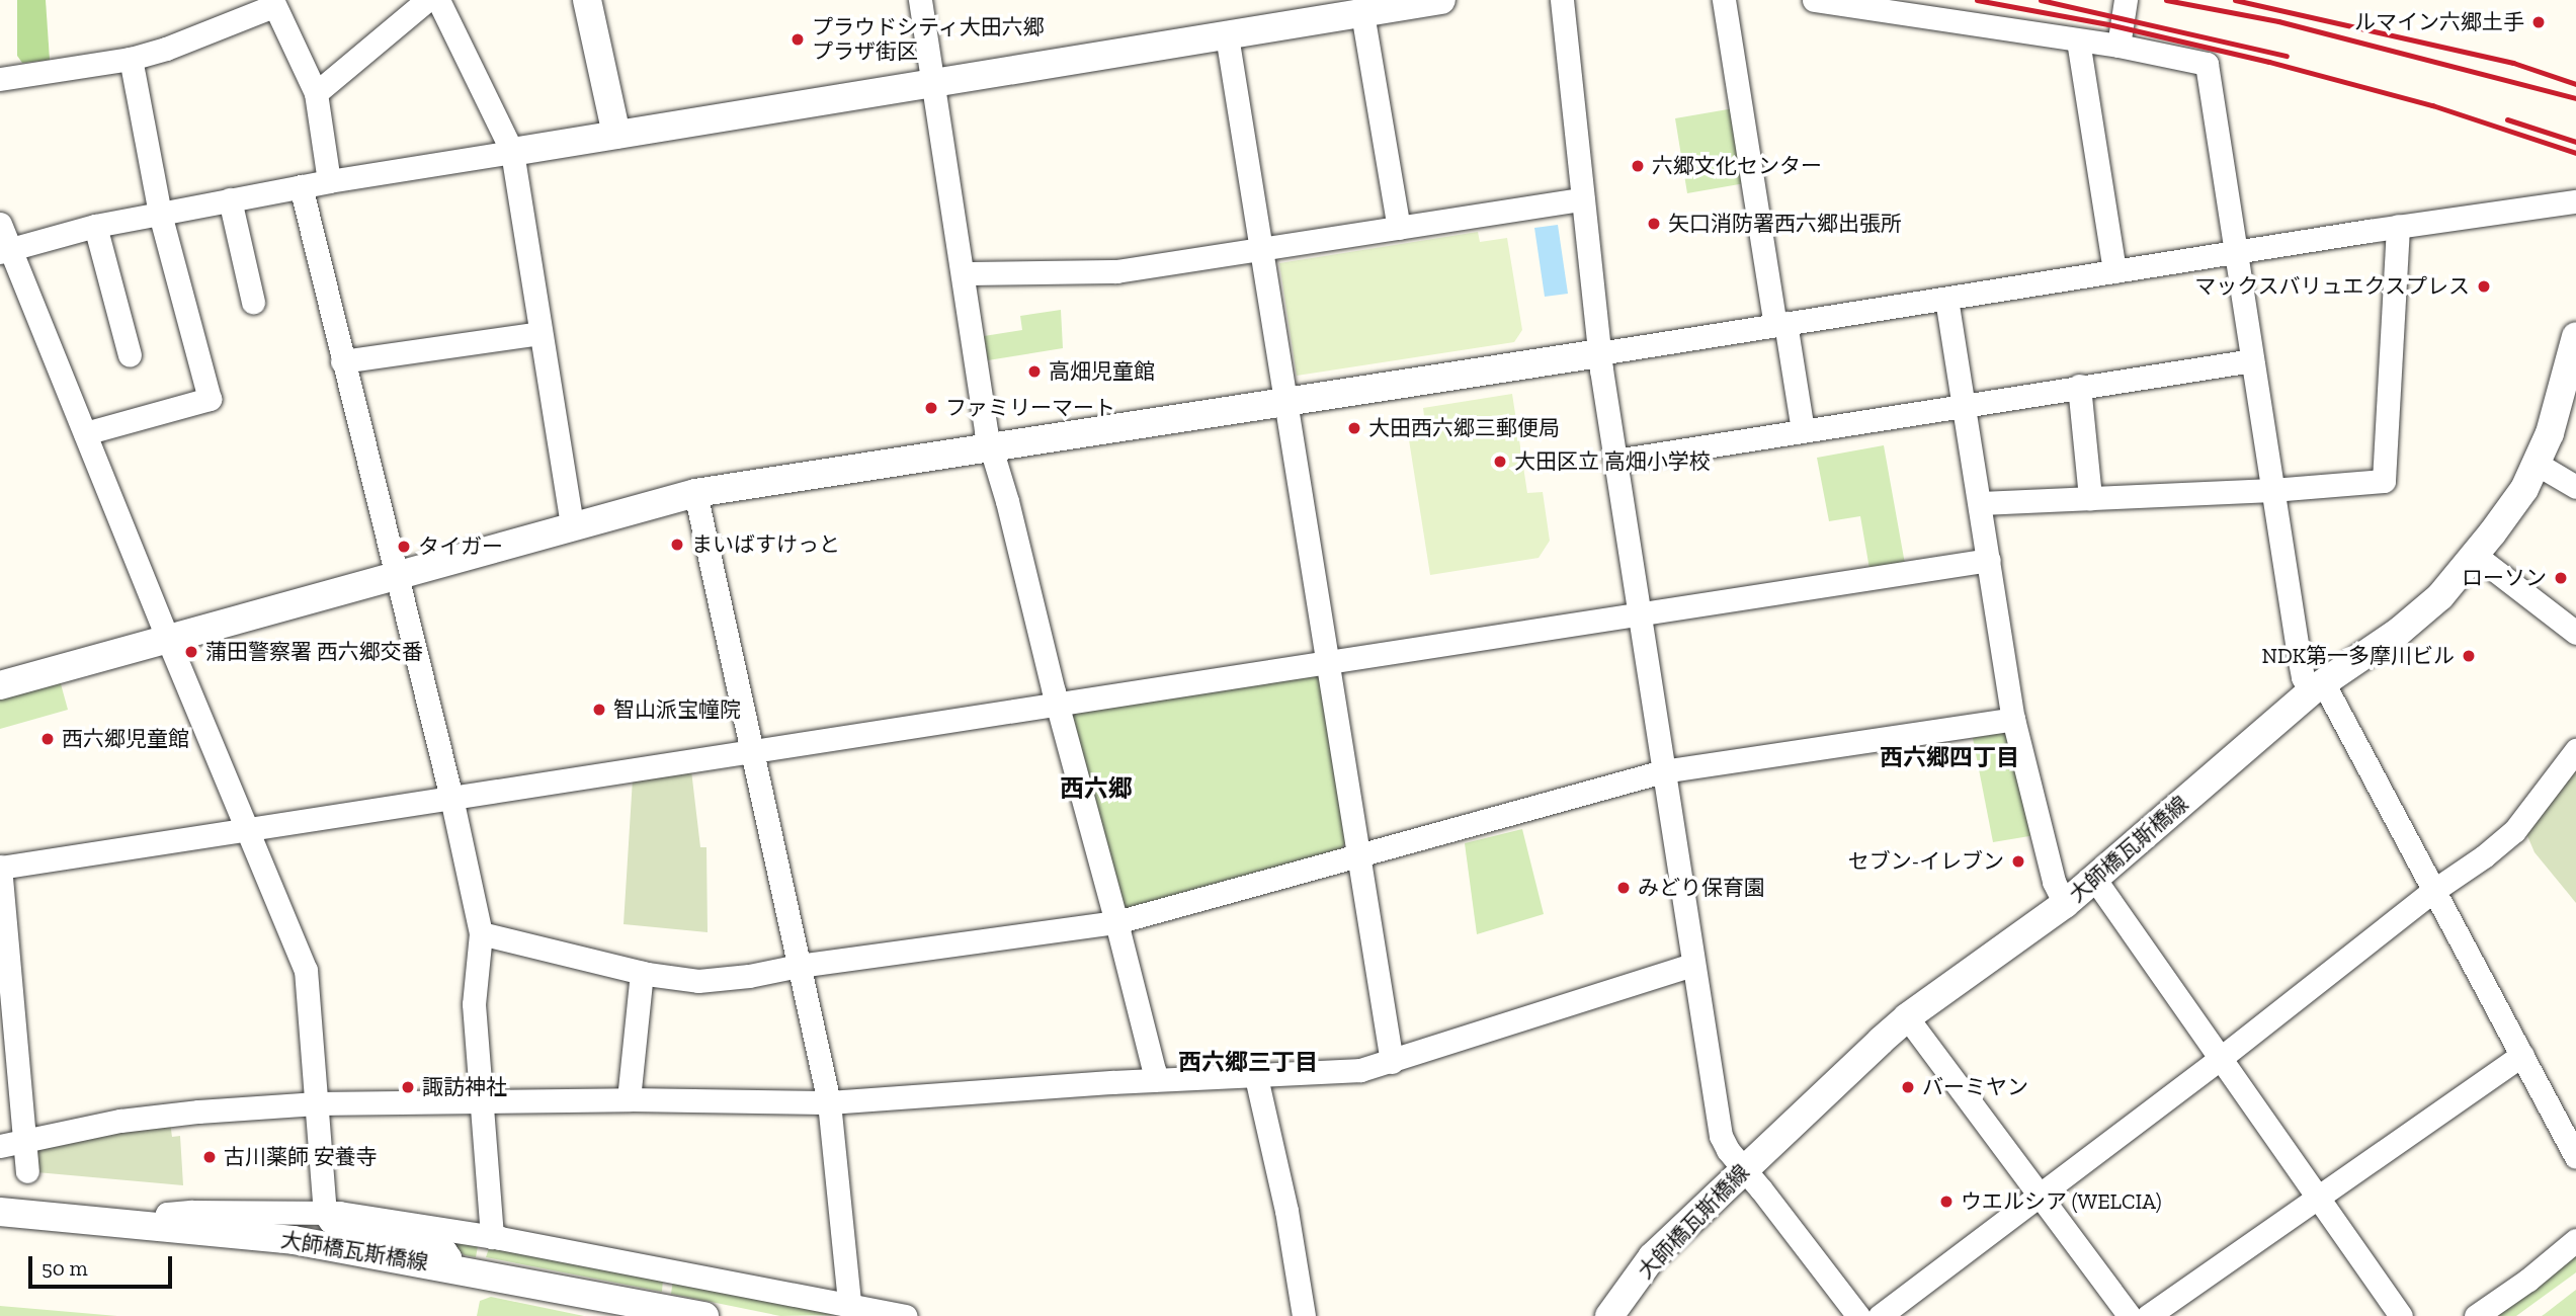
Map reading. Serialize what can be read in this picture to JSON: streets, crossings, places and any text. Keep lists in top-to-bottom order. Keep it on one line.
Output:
{"streets":{"street":["大師橋瓦斯橋線"]},"districts":["西六郷四丁目","西六郷","西六郷三丁目"],"places":["ルマイン六郷土手","プラウドシティ大田六郷 プラザ街区","六郷文化センター","矢口消防署西六郷出張所","マックスバリュエクスプレス","高畑児童館","ファミリーマート","大田西六郷三郵便局","大田区立 高畑小学校","まいばすけっと","タイガー","ローソン","蒲田警察署 西六郷交番","NDK第一多摩川ビル","智山派宝幢院","西六郷児童館","セブン-イレブン","みどり保育園","諏訪神社","バーミヤン","古川薬師 安養寺","ウエルシア (WELCIA)"],"scale_bar":"50 m"}
